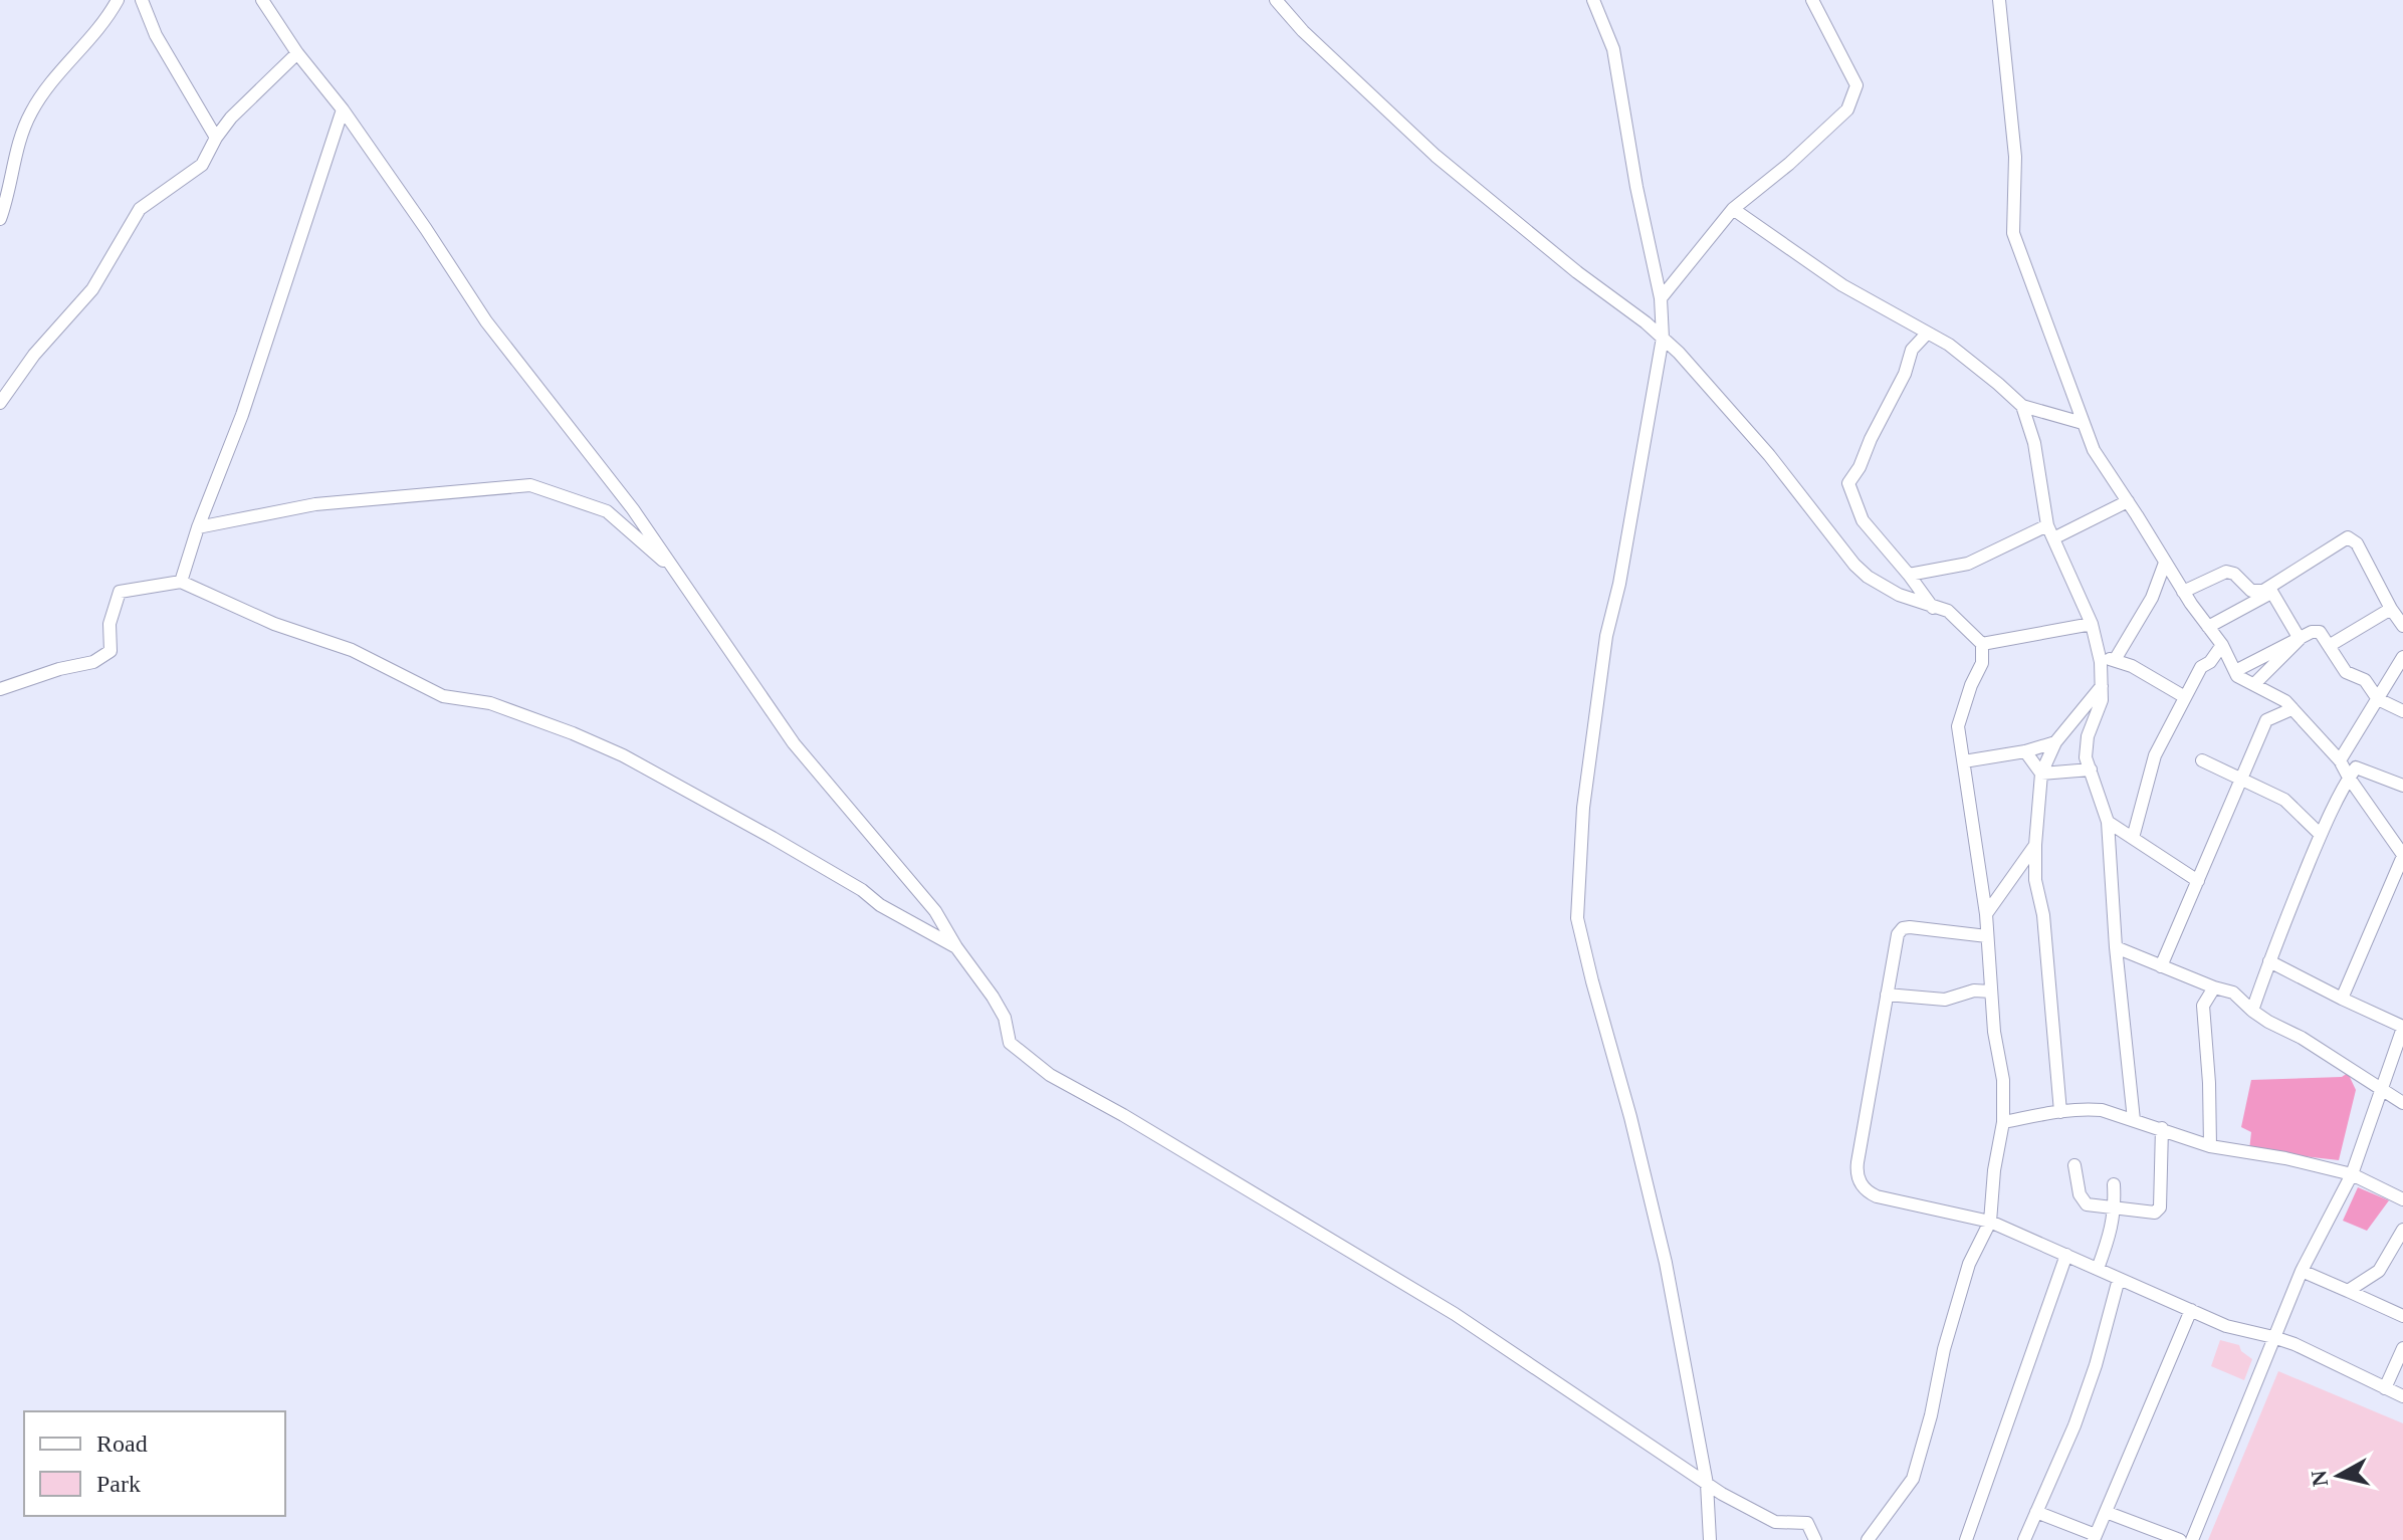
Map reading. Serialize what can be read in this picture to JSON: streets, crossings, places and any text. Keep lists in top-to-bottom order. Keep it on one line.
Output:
{"legend":["Road","Park"],"north":"left"}
